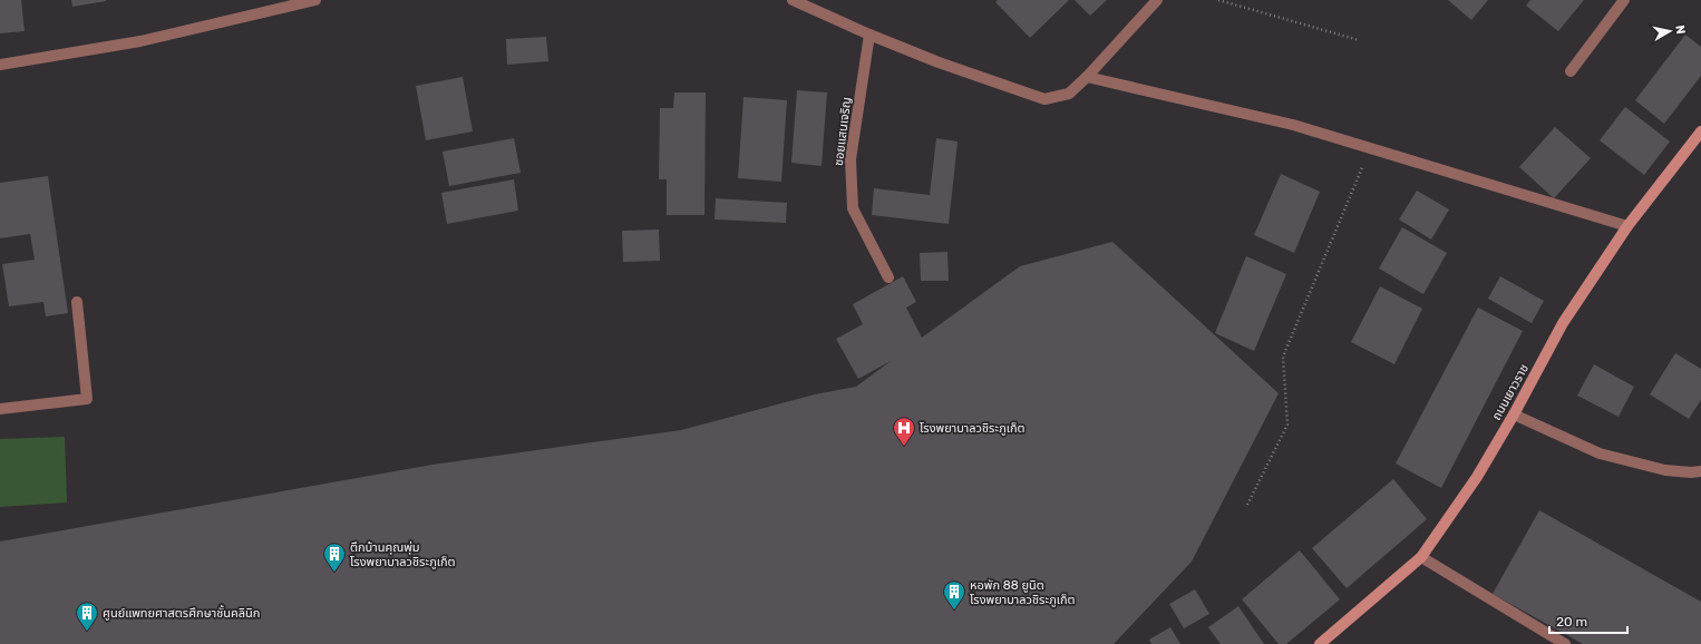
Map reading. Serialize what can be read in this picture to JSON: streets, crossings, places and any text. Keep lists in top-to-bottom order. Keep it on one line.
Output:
{"streets":{"main road":["ถนนเยาวราช"],"street":["ซอยแสนเจริญ"]},"places":{"hospital":["โรงพยาบาลวชิระภูเก็ต"],"building":["ตึกบ้านคุณพุ่ม โรงพยาบาลวชิระภูเก็ต","หอพัก 88 ยูนิต โรงพยาบาลวชิระภูเก็ต","ศูนย์แพทยศาสตรศึกษาชั้นคลินิก"]},"scale_bar":"20 m","north":"right"}
